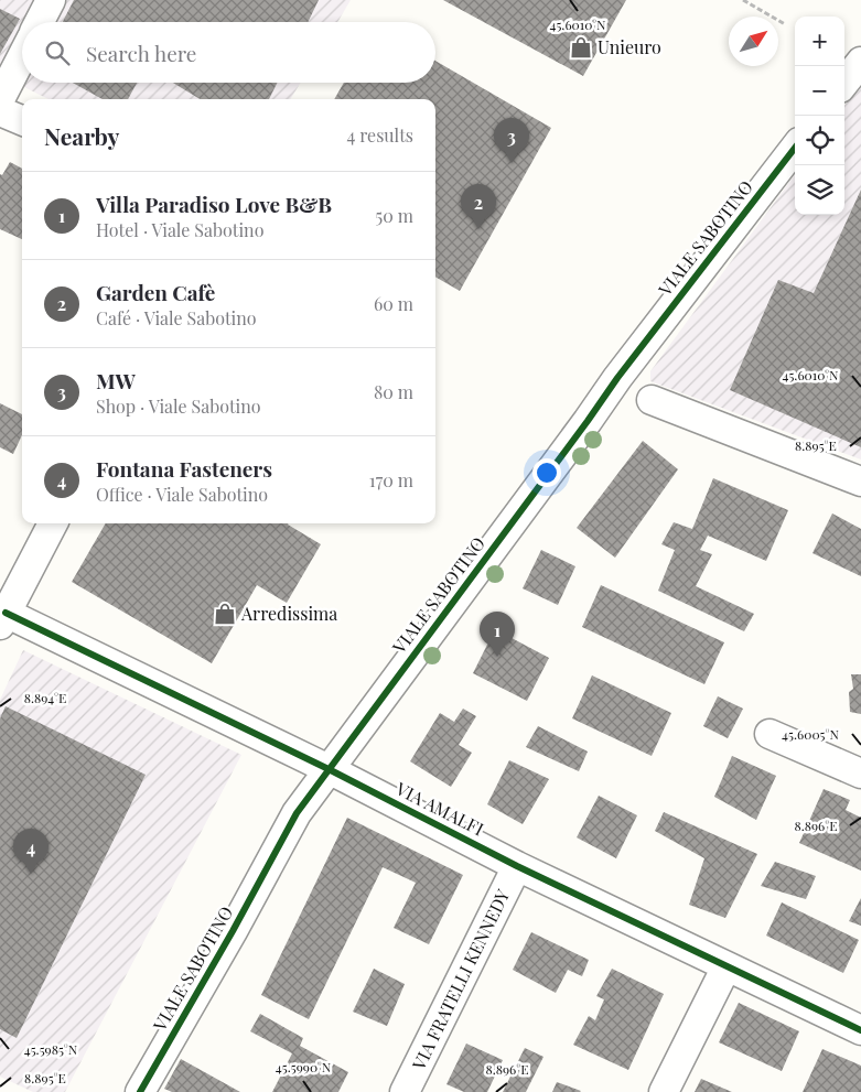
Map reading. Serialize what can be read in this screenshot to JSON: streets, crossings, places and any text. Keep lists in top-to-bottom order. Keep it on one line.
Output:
{"streets":{"street":["VIALE SABOTINO","VIA AMALFI","VIA FRATELLI KENNEDY"]},"crossings":[["VIALE SABOTINO","VIA AMALFI"],["VIA AMALFI","VIA FRATELLI KENNEDY"]],"places":{"shop":["Unieuro","Arredissima"]},"north":"top right","page":{"map_buttons":["+","−"],"search":"Search here","heading":["Nearby","4 results"],"pins":["3","2","1","4"],"list":[{"mark":"1","name":"Villa Paradiso Love B&B","note":"Hotel · Viale Sabotino","value":"50 m"},{"mark":"2","name":"Garden Cafè","note":"Café · Viale Sabotino","value":"60 m"},{"mark":"3","name":"MW","note":"Shop · Viale Sabotino","value":"80 m"},{"mark":"4","name":"Fontana Fasteners","note":"Office · Viale Sabotino","value":"170 m"}]},"coordinates":["45.6010°N","8.895°E","8.894°E","45.6005°N","8.896°E","45.5985°N","45.5990°N"]}
